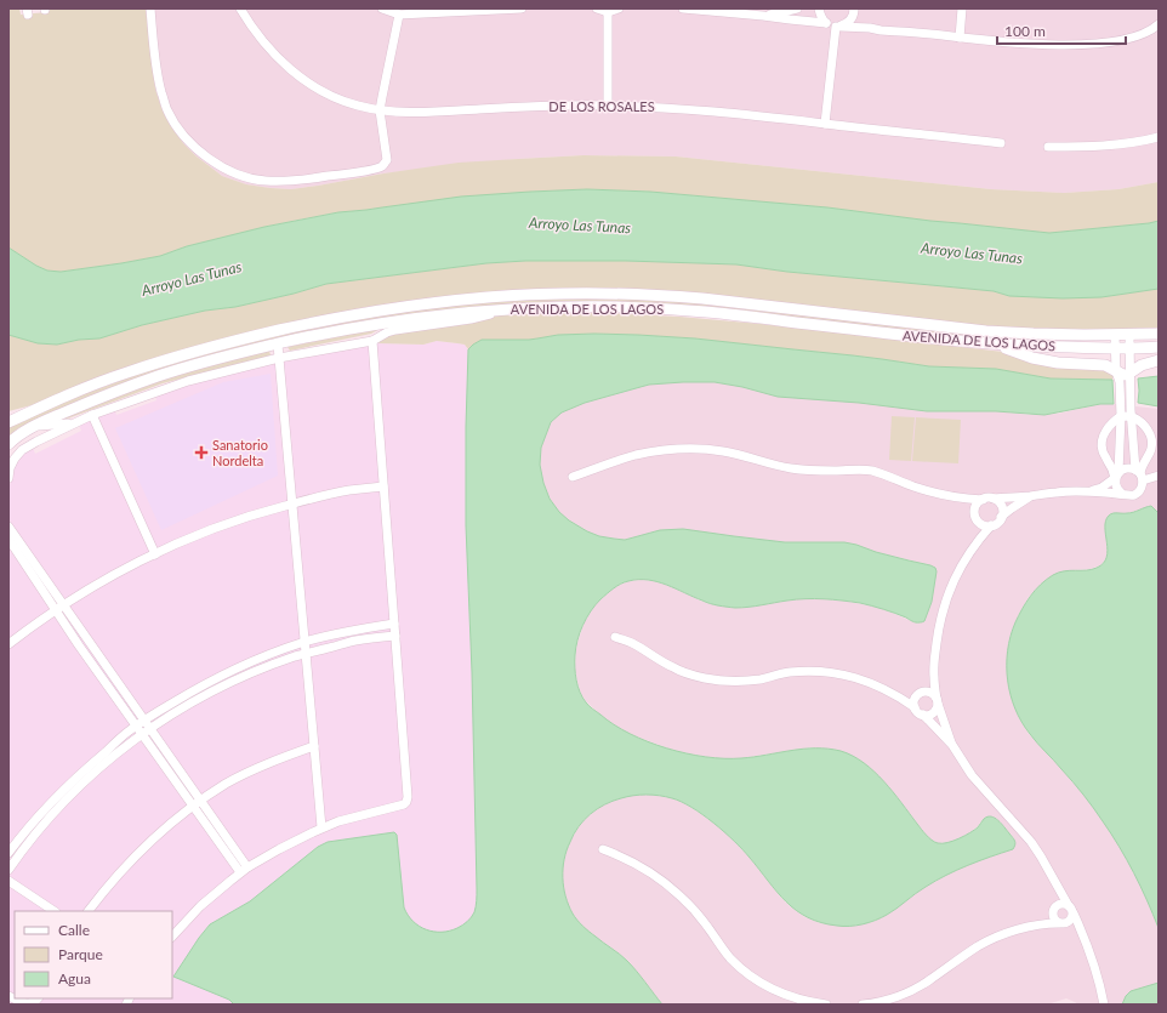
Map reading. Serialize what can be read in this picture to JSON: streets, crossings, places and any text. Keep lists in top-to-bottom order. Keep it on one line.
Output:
{"streets":{"street":["DE LOS ROSALES","AVENIDA DE LOS LAGOS"]},"water":["Arroyo Las Tunas"],"places":{"health":["Sanatorio Nordelta"]},"legend":["Calle","Parque","Agua"],"scale_bar":"100 m"}
